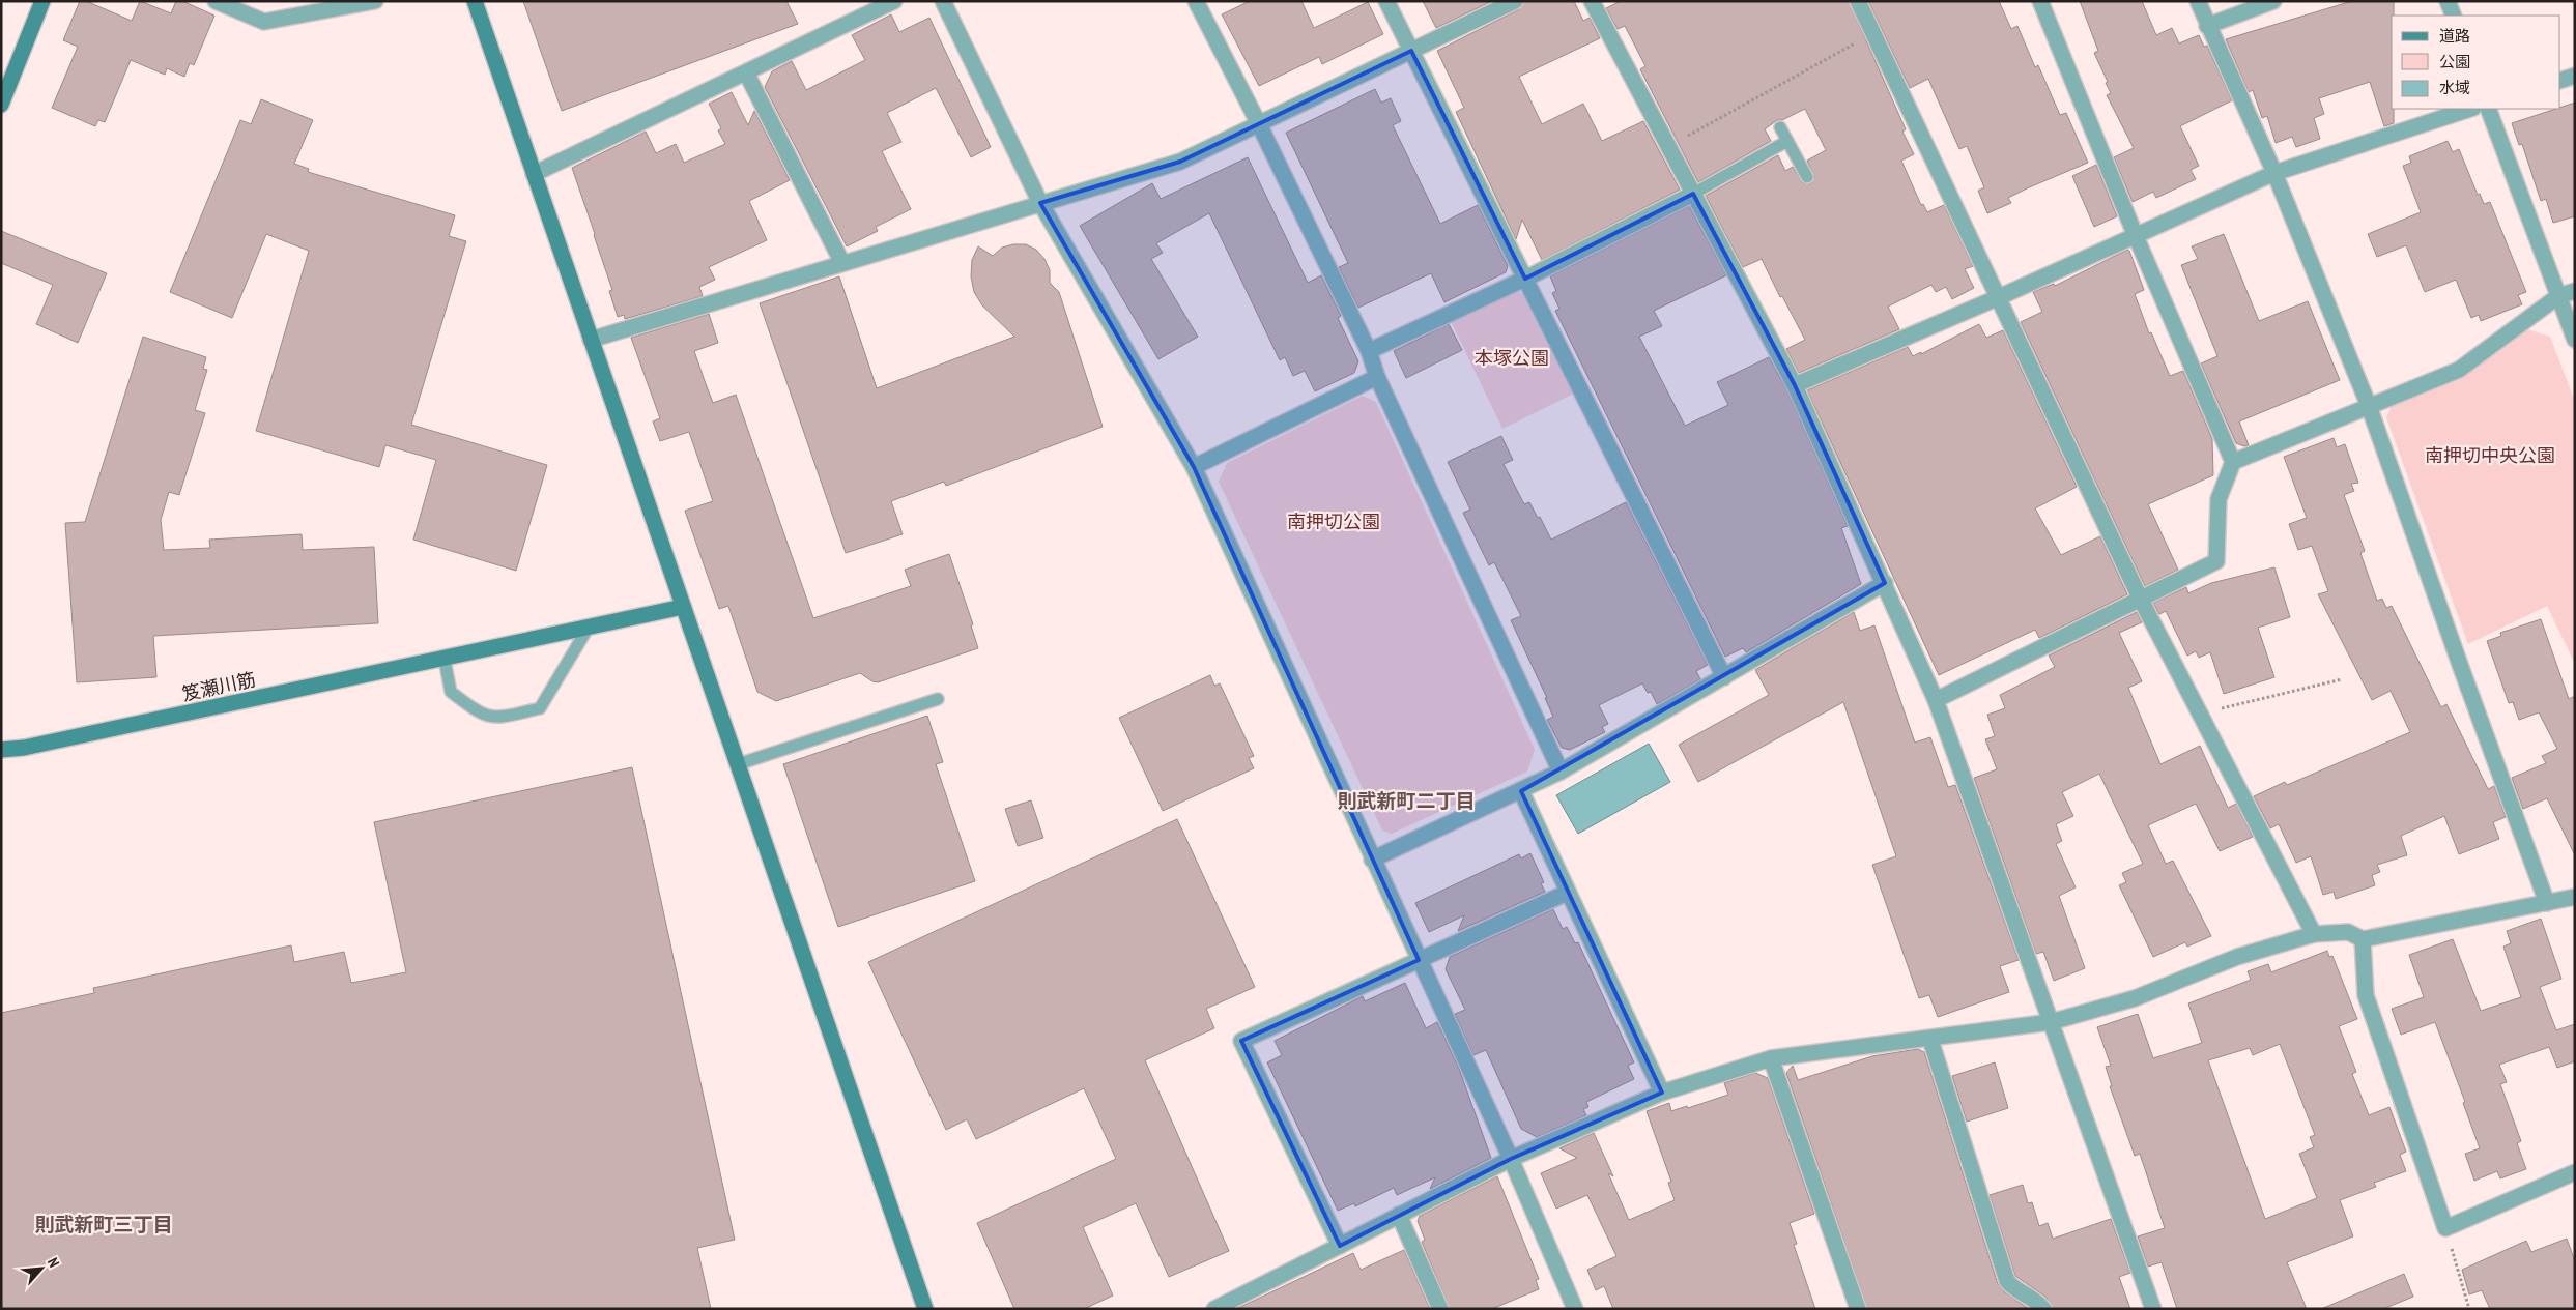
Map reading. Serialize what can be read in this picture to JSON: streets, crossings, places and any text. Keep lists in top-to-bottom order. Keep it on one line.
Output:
{"streets":{"street":["笈瀬川筋"]},"districts":["則武新町二丁目","則武新町三丁目"],"parks":["本塚公園","南押切中央公園","南押切公園"],"legend":["道路","公園","水域"],"north":"top right"}
